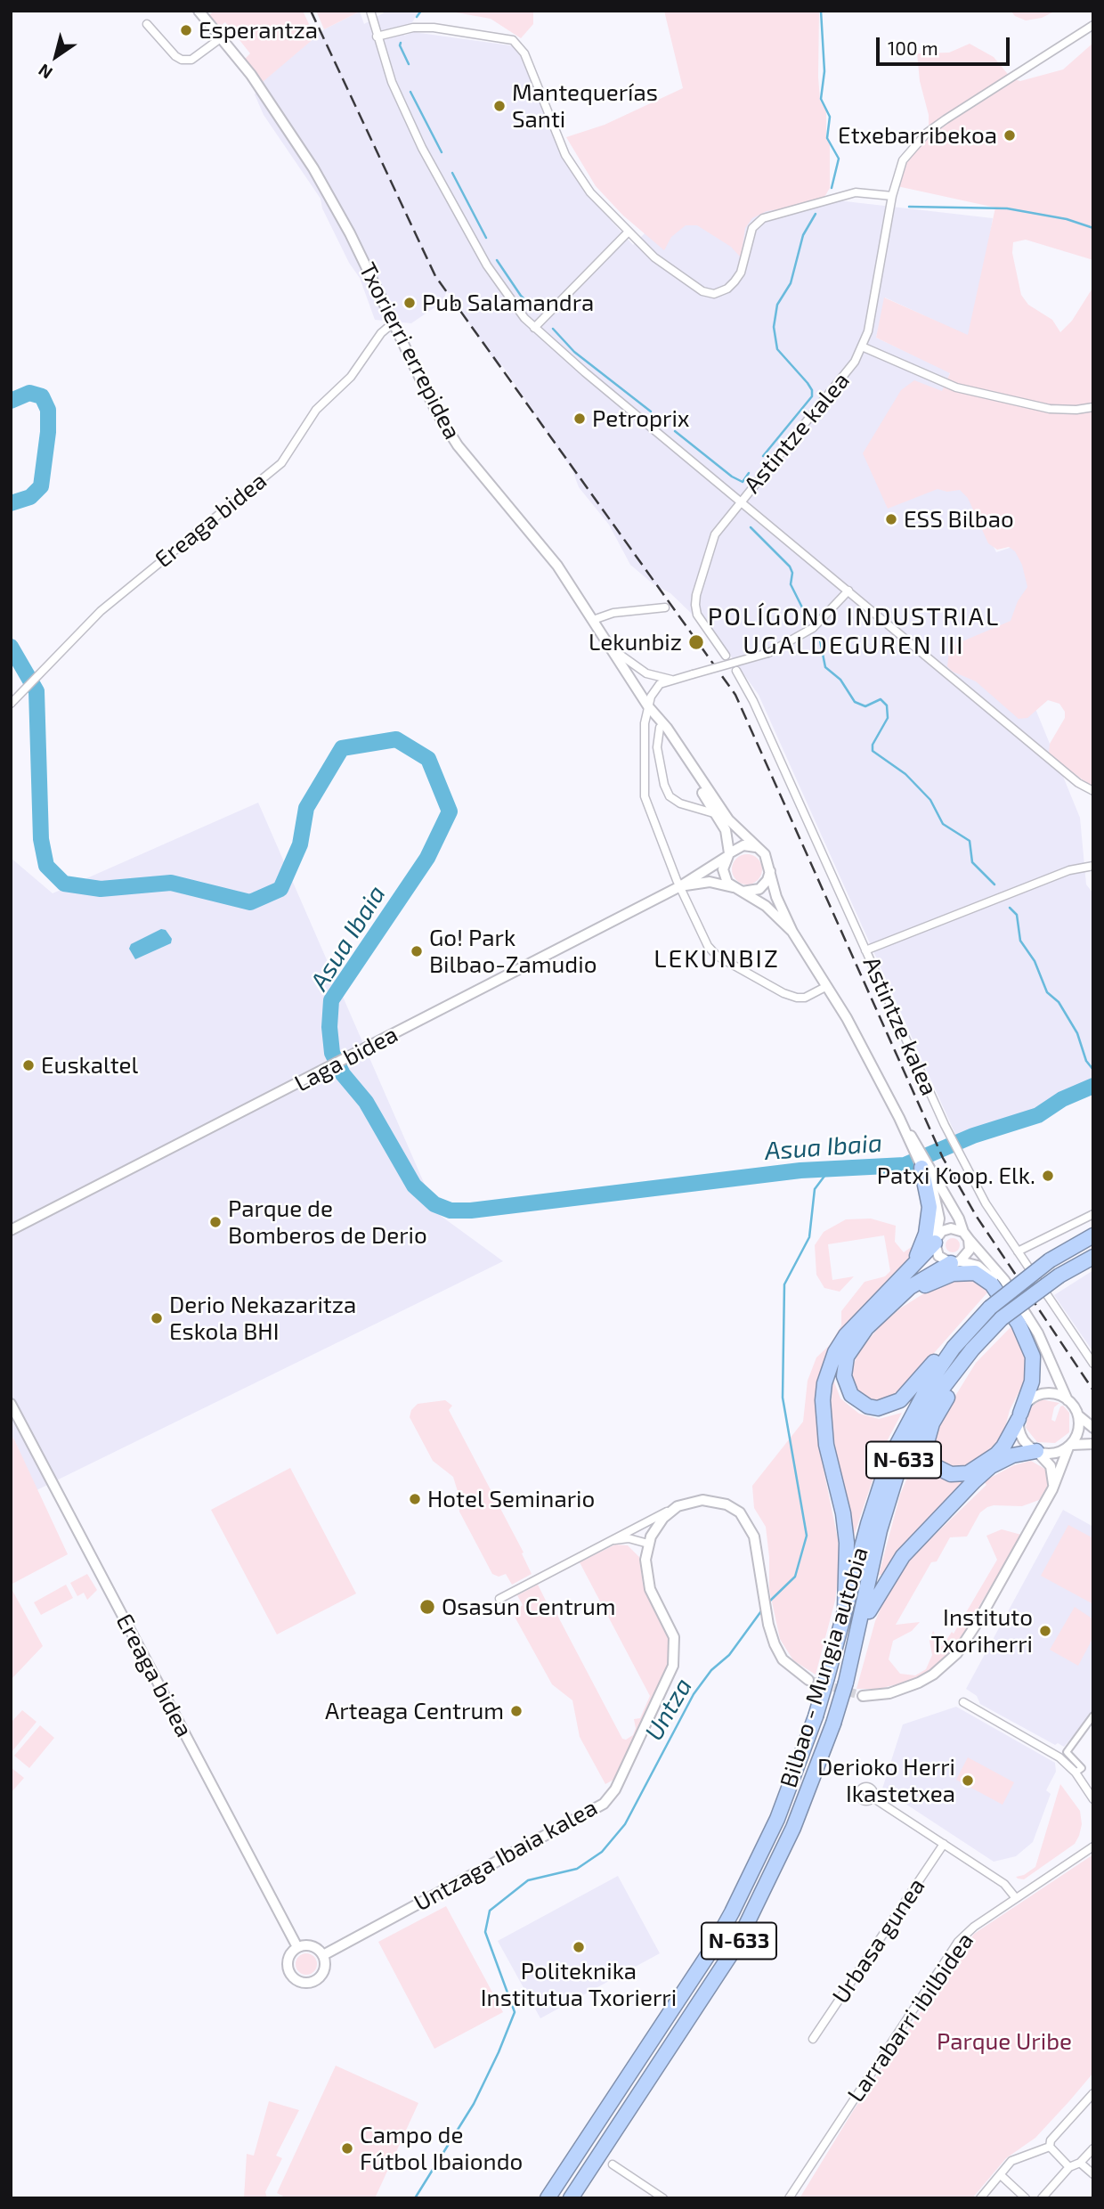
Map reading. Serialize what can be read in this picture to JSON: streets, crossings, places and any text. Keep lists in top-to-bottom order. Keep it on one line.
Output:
{"streets":{"highway":["N-633","Bilbao - Mungia autobia"],"street":["Txorierri errepidea","Astintze kalea","Ereaga bidea","Laga bidea","Untzaga Ibaia kalea","Urbasa gunea","Larrabarri ibilbidea"]},"crossings":[["Txorierri errepidea","Ereaga bidea"],["Ereaga bidea","Untzaga Ibaia kalea"],["N-633","Bilbao - Mungia autobia"]],"districts":["POLÍGONO INDUSTRIAL UGALDEGUREN III","LEKUNBIZ"],"water":["Asua Ibaia","Untza"],"parks":["Parque Uribe"],"places":["Esperantza","Mantequerías Santi","Etxebarribekoa","Pub Salamandra","Petroprix","ESS Bilbao","Lekunbiz","Go! Park Bilbao-Zamudio","Euskaltel","Patxi Koop. Elk.","Parque de Bomberos de Derio","Derio Nekazaritza Eskola BHI","Hotel Seminario","Osasun Centrum","Instituto Txoriherri","Arteaga Centrum","Derioko Herri Ikastetxea","Politeknika Institutua Txorierri","Campo de Fútbol Ibaiondo"],"scale_bar":"100 m","north":"bottom left"}
